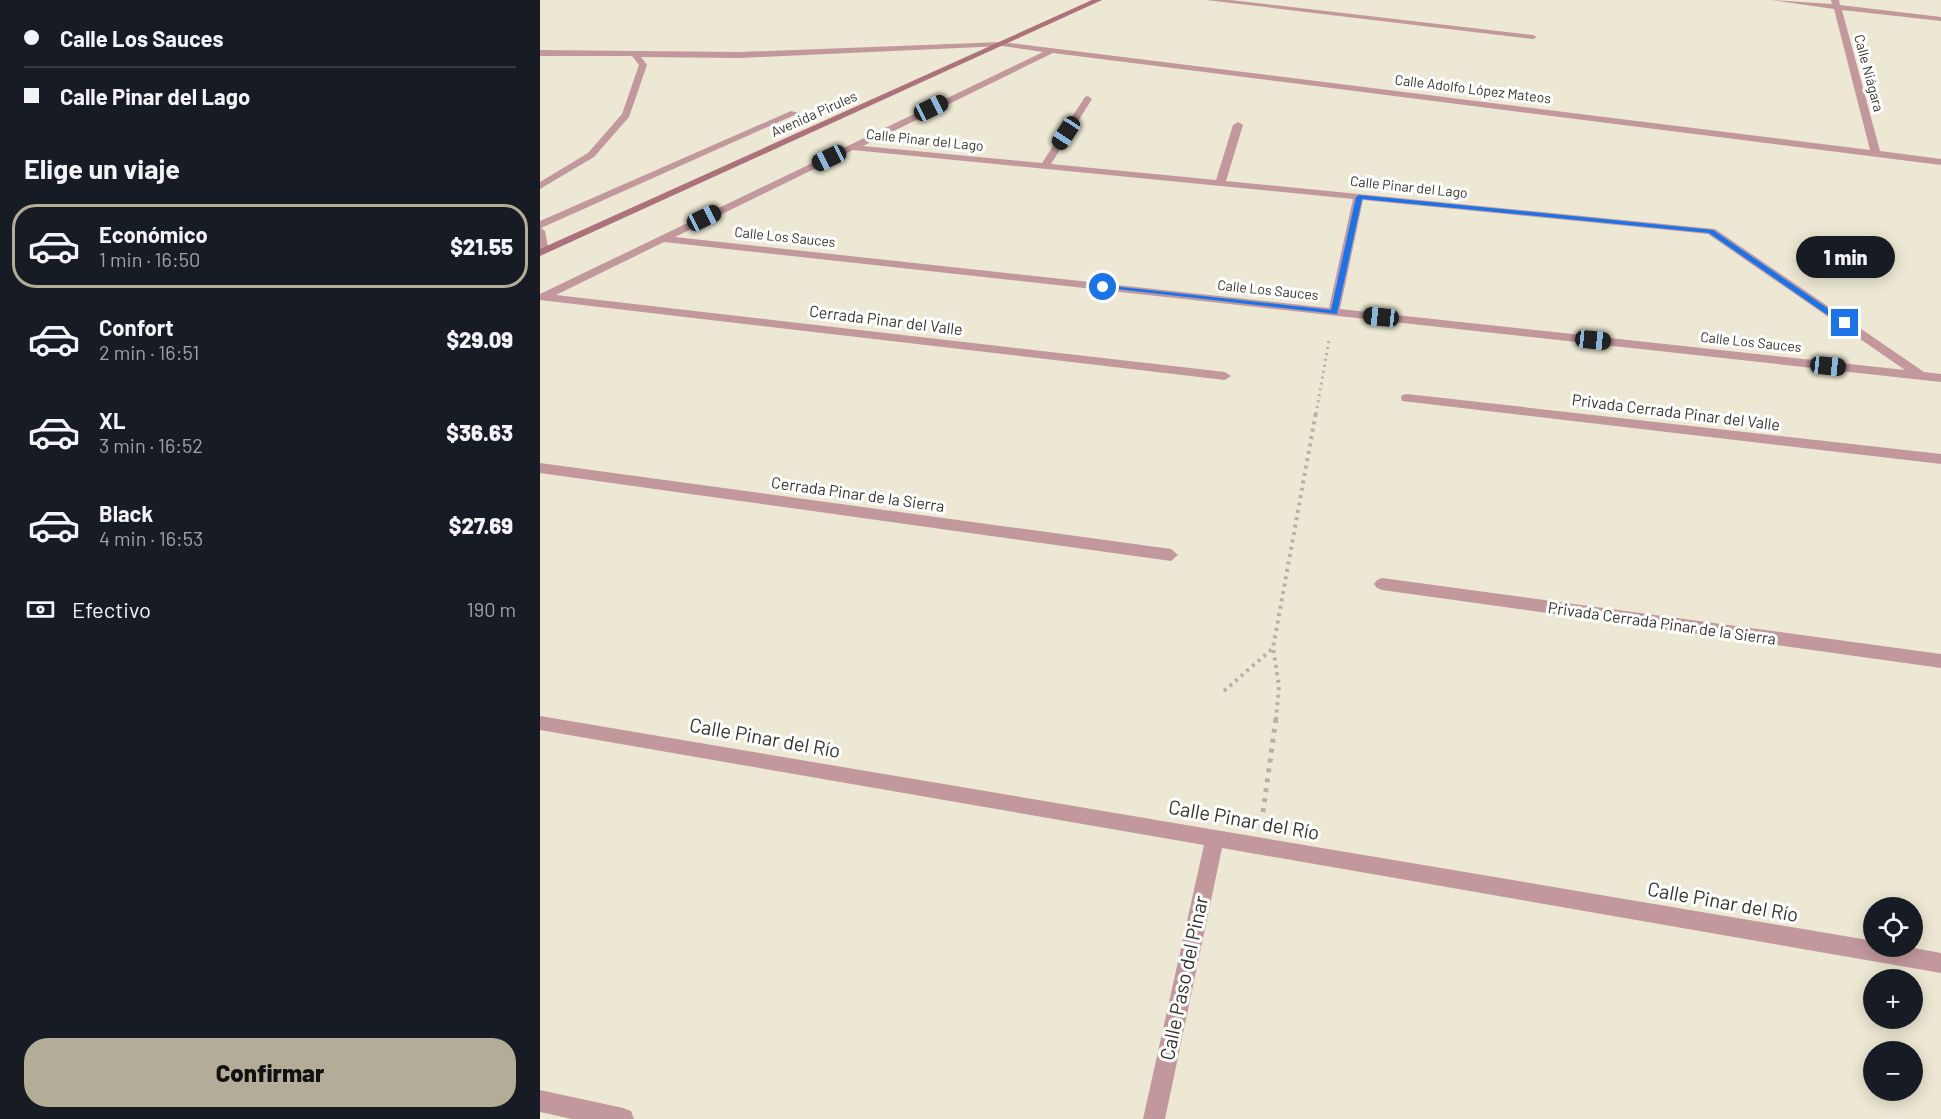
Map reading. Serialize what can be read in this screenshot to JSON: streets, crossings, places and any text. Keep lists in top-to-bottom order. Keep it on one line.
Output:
{"streets":{"street":["Calle Niágara","Calle Adolfo López Mateos","Avenida Pirules","Calle Pinar del Lago","Calle Los Sauces","Cerrada Pinar del Valle","Privada Cerrada Pinar del Valle","Cerrada Pinar de la Sierra","Privada Cerrada Pinar de la Sierra","Calle Pinar del Río","Calle Paso del Pinar"]},"crossings":[["Calle Niágara","Calle Adolfo López Mateos"],["Calle Adolfo López Mateos","Avenida Pirules"],["Calle Pinar del Lago","Calle Los Sauces"],["Calle Pinar del Río","Calle Paso del Pinar"]],"page":{"banner":["Calle Los Sauces","Calle Pinar del Lago"],"heading":"Elige un viaje","list":[{"name":"Económico","note":"1 min · 16:50","value":"$21.55"},{"name":"Confort","note":"2 min · 16:51","value":"$29.09"},{"name":"XL","note":"3 min · 16:52","value":"$36.63"},{"name":"Black","note":"4 min · 16:53","value":"$27.69"}],"bubble":"1 min","pay":["Efectivo","190 m"],"map_buttons":["+","−"],"buttons":"Confirmar"}}
